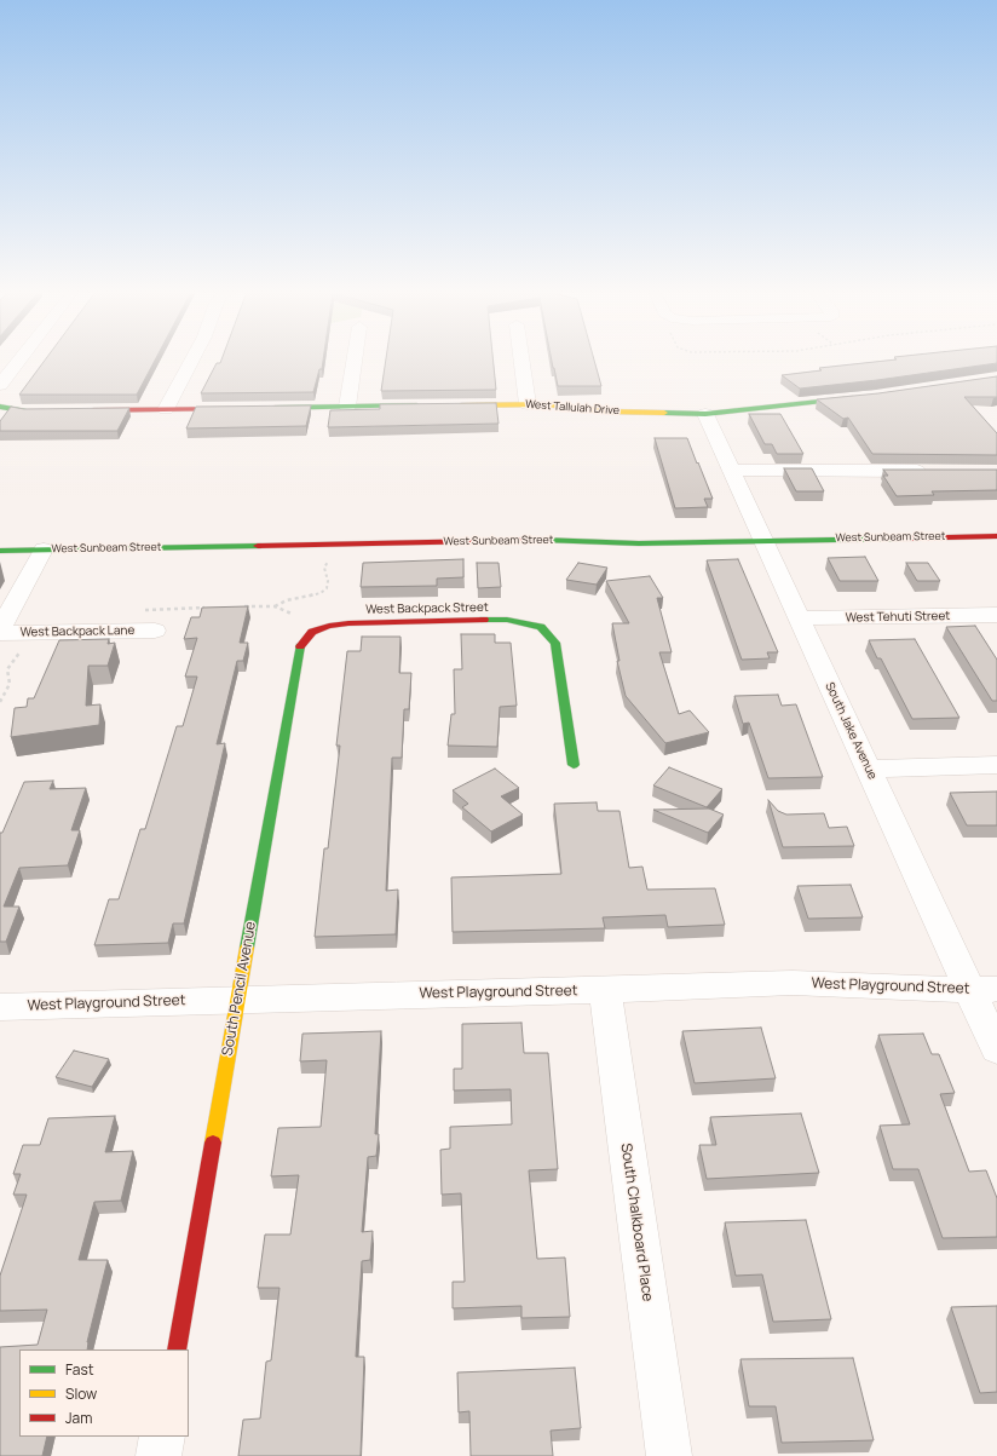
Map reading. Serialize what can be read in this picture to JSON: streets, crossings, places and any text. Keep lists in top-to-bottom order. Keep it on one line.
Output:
{"streets":{"street":["West Tallulah Drive","West Sunbeam Street","West Backpack Street","West Tehuti Street","West Backpack Lane","South Jake Avenue","West Playground Street","South Pencil Avenue","South Chalkboard Place"]},"crossings":[["West Tallulah Drive","South Jake Avenue"],["West Sunbeam Street","South Jake Avenue"],["West Backpack Street","South Pencil Avenue"],["West Tehuti Street","South Jake Avenue"],["South Jake Avenue","West Playground Street"],["West Playground Street","South Pencil Avenue"],["West Playground Street","South Chalkboard Place"]],"legend":["Fast","Slow","Jam"]}
